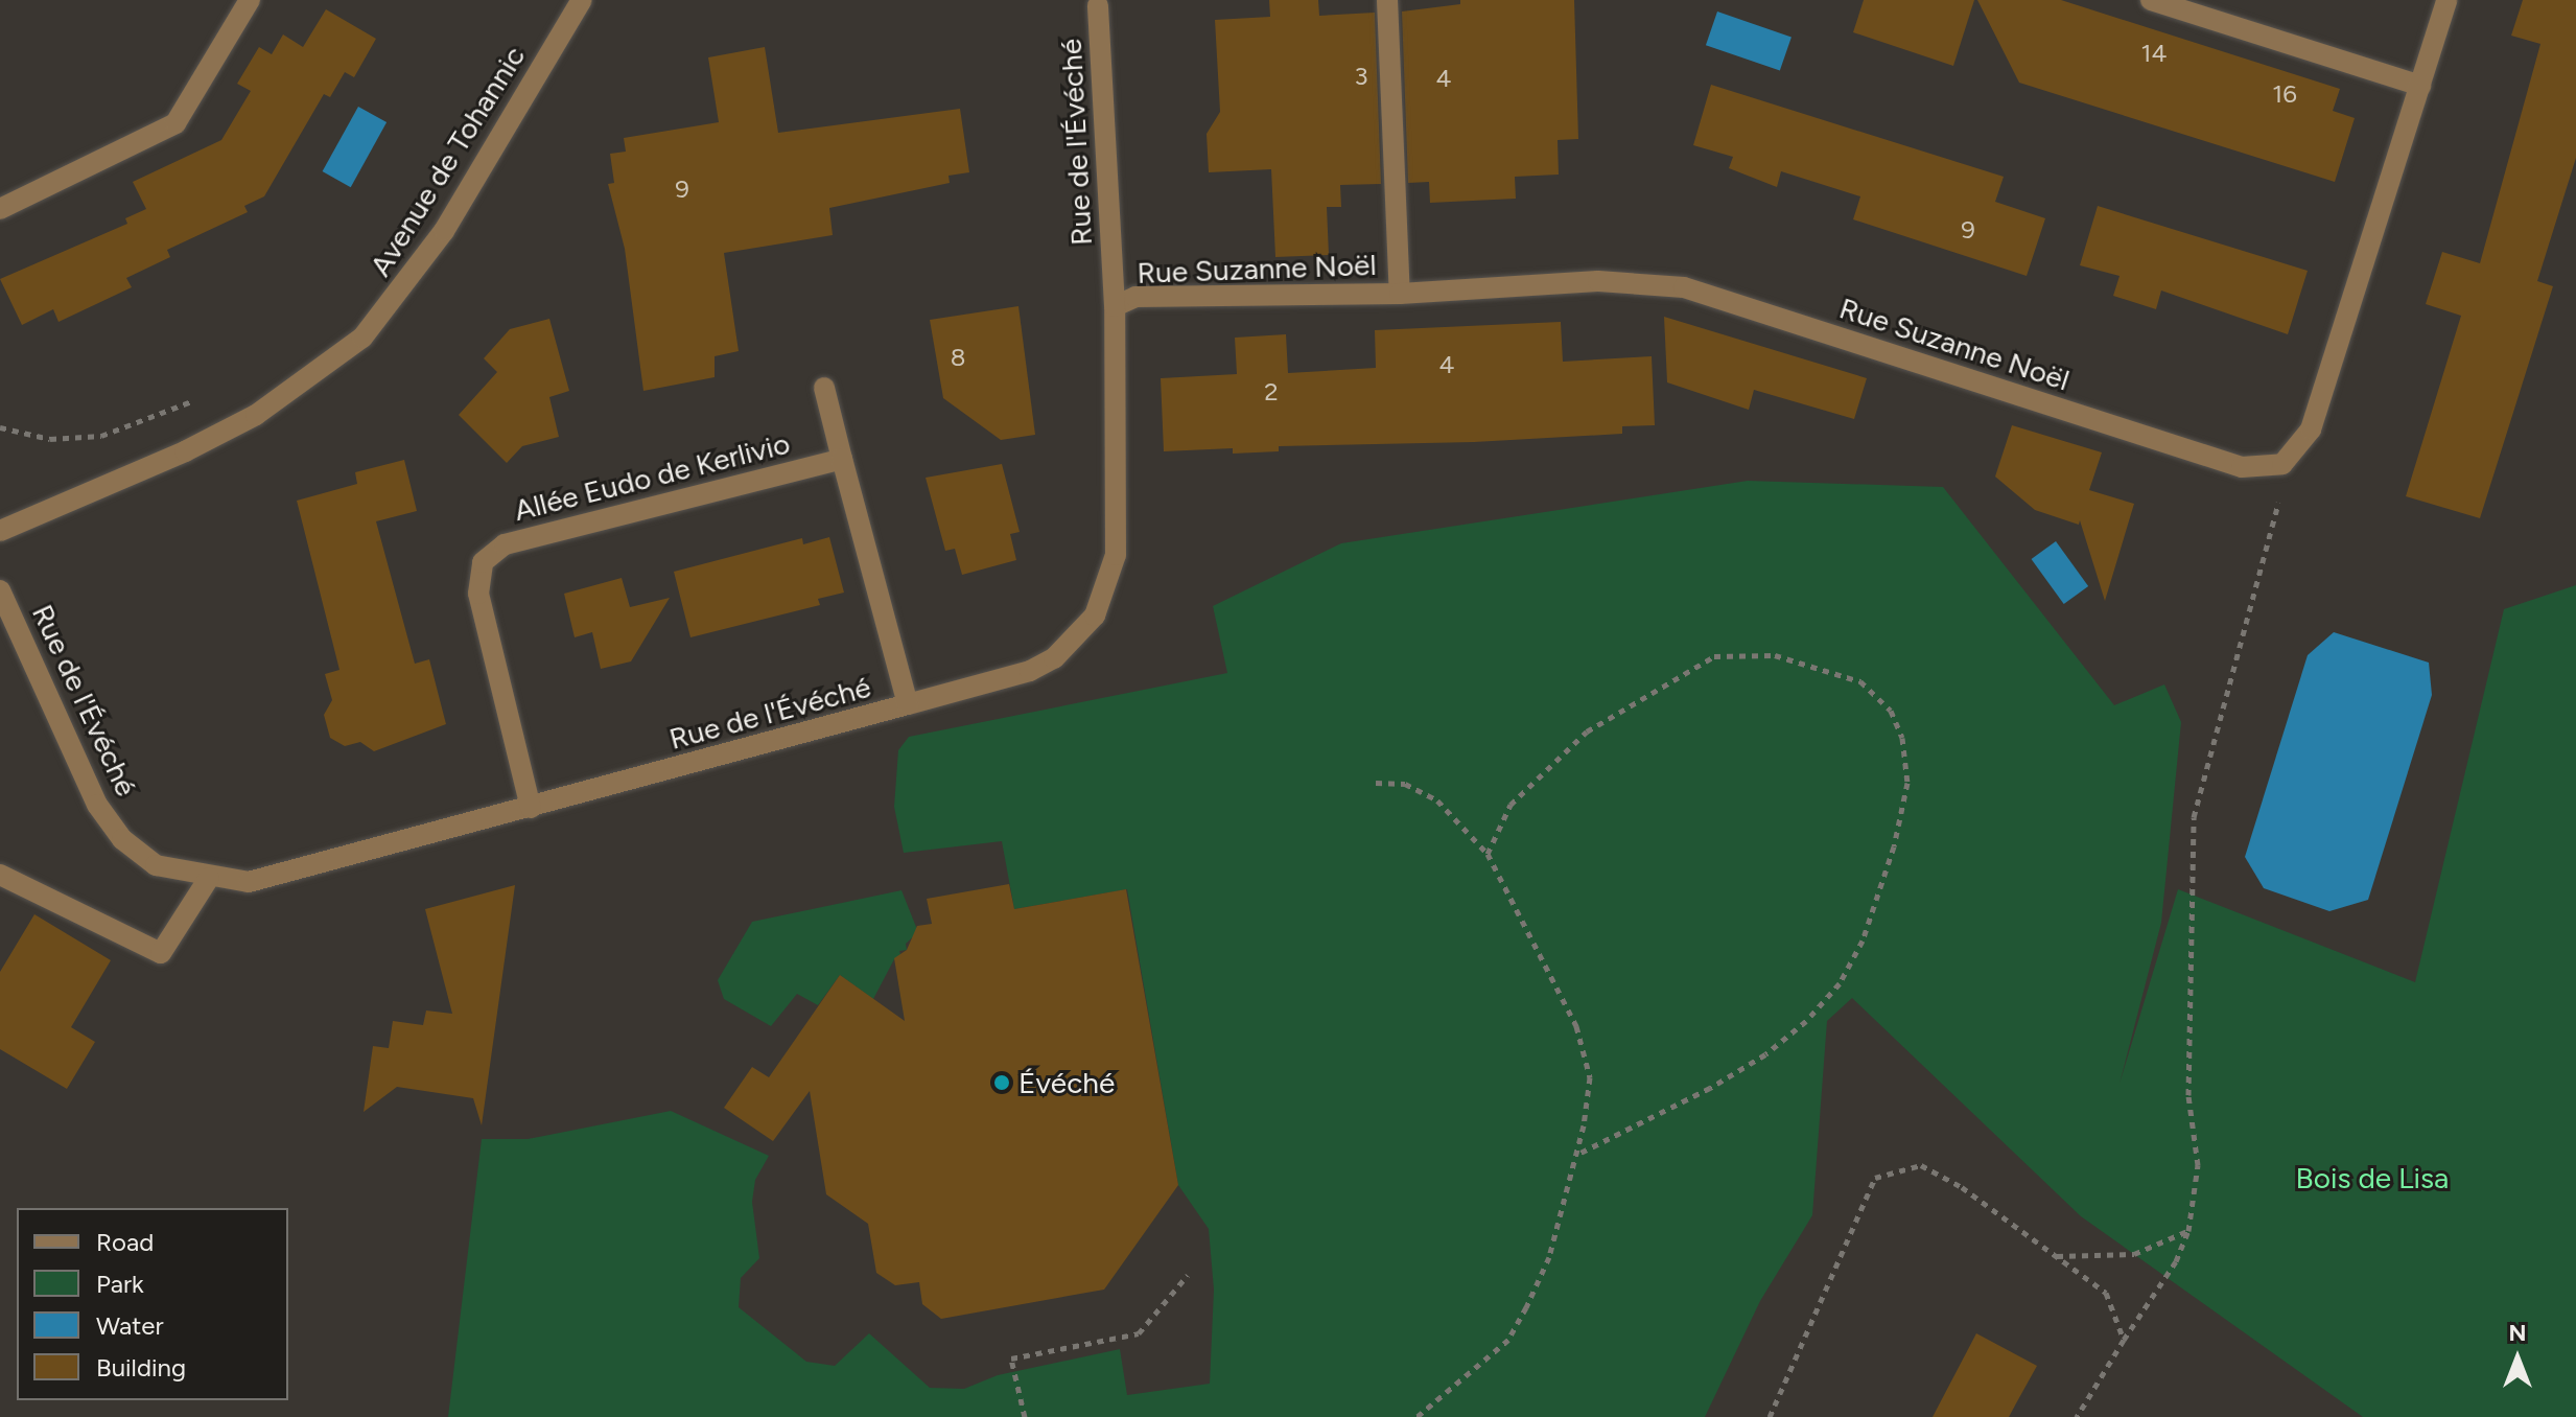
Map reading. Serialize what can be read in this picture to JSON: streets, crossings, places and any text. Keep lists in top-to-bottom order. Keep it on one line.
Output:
{"streets":{"street":["Rue de l'Évéché","Avenue de Tohannic","Rue Suzanne Noël","Allée Eudo de Kerlivio"]},"crossings":[["Rue de l'Évéché","Rue Suzanne Noël"],["Rue de l'Évéché","Allée Eudo de Kerlivio"]],"parks":["Bois de Lisa"],"places":["Évéché"],"house_numbers":["14","3","4","16","9","9","8","4","2"],"legend":["Road","Park","Water","Building"],"north":"top"}
